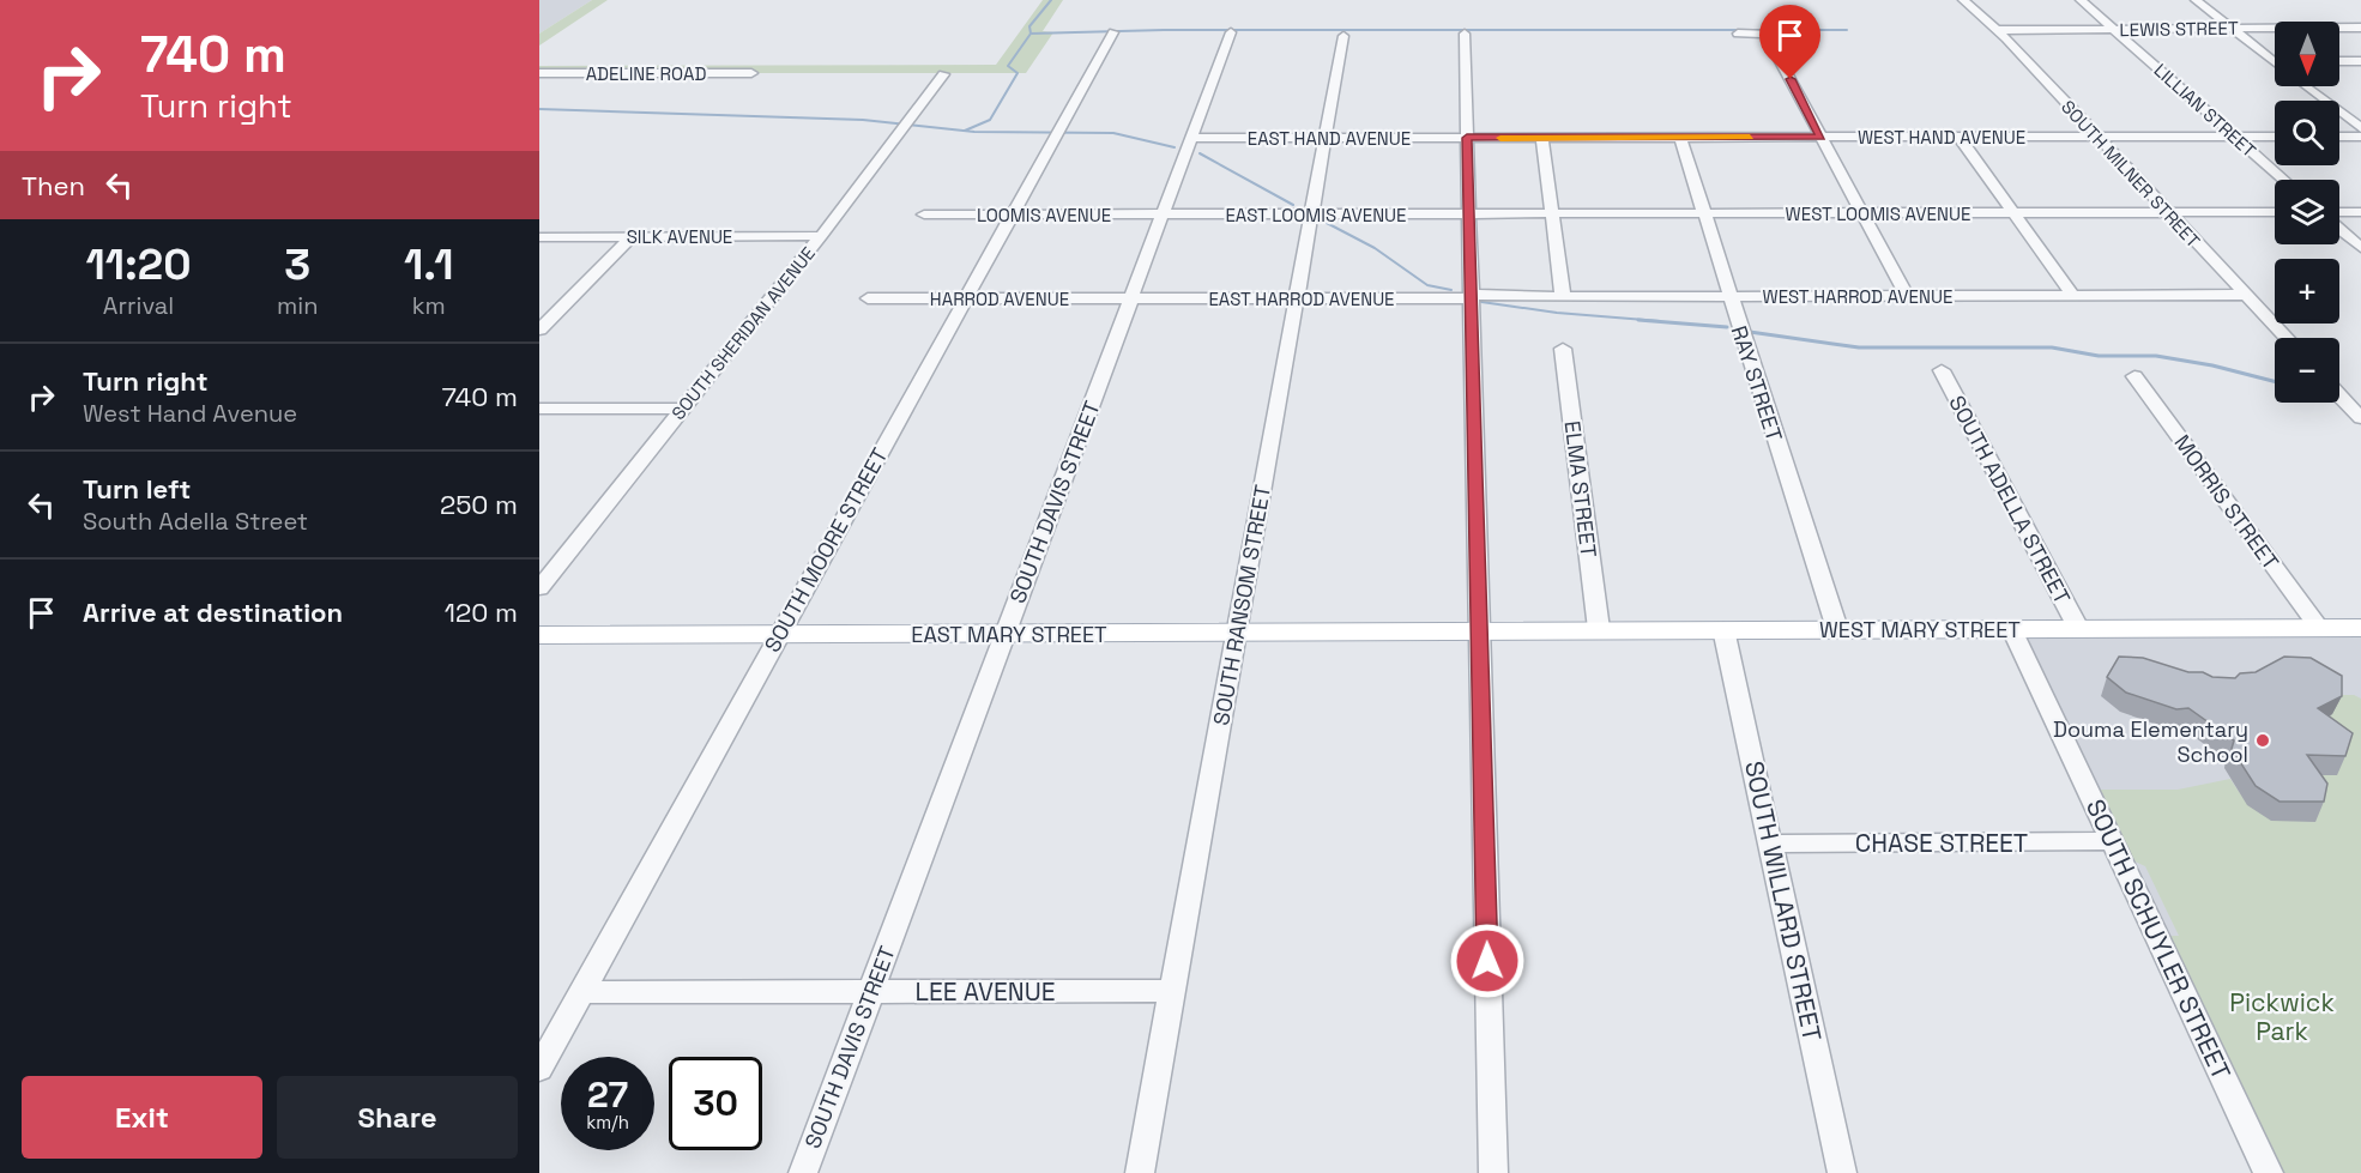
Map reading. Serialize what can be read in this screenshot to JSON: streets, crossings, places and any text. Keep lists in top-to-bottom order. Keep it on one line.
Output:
{"streets":{"main road":["WEST MARY STREET","EAST MARY STREET"],"street":["LEWIS STREET","ADELINE ROAD","LILLIAN STREET","WEST HAND AVENUE","EAST HAND AVENUE","SOUTH MILNER STREET","WEST LOOMIS AVENUE","LOOMIS AVENUE","EAST LOOMIS AVENUE","SILK AVENUE","WEST HARROD AVENUE","HARROD AVENUE","EAST HARROD AVENUE","SOUTH SHERIDAN AVENUE","RAY STREET","ELMA STREET","SOUTH ADELLA STREET","SOUTH DAVIS STREET","MORRIS STREET","SOUTH MOORE STREET","SOUTH RANSOM STREET","CHASE STREET","SOUTH WILLARD STREET","SOUTH SCHUYLER STREET","LEE AVENUE"]},"crossings":[["LEWIS STREET","LILLIAN STREET"],["LEWIS STREET","SOUTH MILNER STREET"],["LILLIAN STREET","WEST HAND AVENUE"],["WEST HAND AVENUE","EAST HAND AVENUE"],["WEST HAND AVENUE","SOUTH MILNER STREET"],["WEST HAND AVENUE","RAY STREET"],["EAST HAND AVENUE","SOUTH DAVIS STREET"],["EAST HAND AVENUE","SOUTH RANSOM STREET"],["SOUTH MILNER STREET","WEST LOOMIS AVENUE"],["SOUTH MILNER STREET","WEST HARROD AVENUE"],["WEST LOOMIS AVENUE","EAST LOOMIS AVENUE"],["WEST LOOMIS AVENUE","RAY STREET"],["LOOMIS AVENUE","EAST LOOMIS AVENUE"],["LOOMIS AVENUE","SOUTH DAVIS STREET"],["LOOMIS AVENUE","SOUTH MOORE STREET"],["EAST LOOMIS AVENUE","SOUTH DAVIS STREET"],["EAST LOOMIS AVENUE","SOUTH RANSOM STREET"],["SILK AVENUE","SOUTH SHERIDAN AVENUE"],["WEST HARROD AVENUE","EAST HARROD AVENUE"],["WEST HARROD AVENUE","RAY STREET"],["HARROD AVENUE","EAST HARROD AVENUE"],["HARROD AVENUE","SOUTH DAVIS STREET"],["HARROD AVENUE","SOUTH MOORE STREET"],["EAST HARROD AVENUE","SOUTH DAVIS STREET"],["EAST HARROD AVENUE","SOUTH RANSOM STREET"],["RAY STREET","WEST MARY STREET"],["ELMA STREET","WEST MARY STREET"],["SOUTH ADELLA STREET","WEST MARY STREET"],["SOUTH DAVIS STREET","EAST MARY STREET"],["SOUTH DAVIS STREET","LEE AVENUE"],["MORRIS STREET","WEST MARY STREET"],["SOUTH MOORE STREET","EAST MARY STREET"],["SOUTH MOORE STREET","LEE AVENUE"],["SOUTH RANSOM STREET","EAST MARY STREET"],["SOUTH RANSOM STREET","LEE AVENUE"],["WEST MARY STREET","EAST MARY STREET"],["WEST MARY STREET","SOUTH WILLARD STREET"],["WEST MARY STREET","SOUTH SCHUYLER STREET"],["CHASE STREET","SOUTH WILLARD STREET"],["CHASE STREET","SOUTH SCHUYLER STREET"]],"parks":["Pickwick Park"],"places":["Douma Elementary School"],"north":"bottom","page":{"turn":["740 m","Turn right"],"map_buttons":["+","−"],"then":"Then","eta":["11:20","Arrival","3","min","1.1","km"],"list":[{"name":"Turn right","note":"West Hand Avenue","value":"740 m"},{"name":"Turn left","note":"South Adella Street","value":"250 m"},{"name":"Arrive at destination","value":"120 m"}],"speed":"27 km/h","limit":"30","buttons":["Exit","Share"]}}
